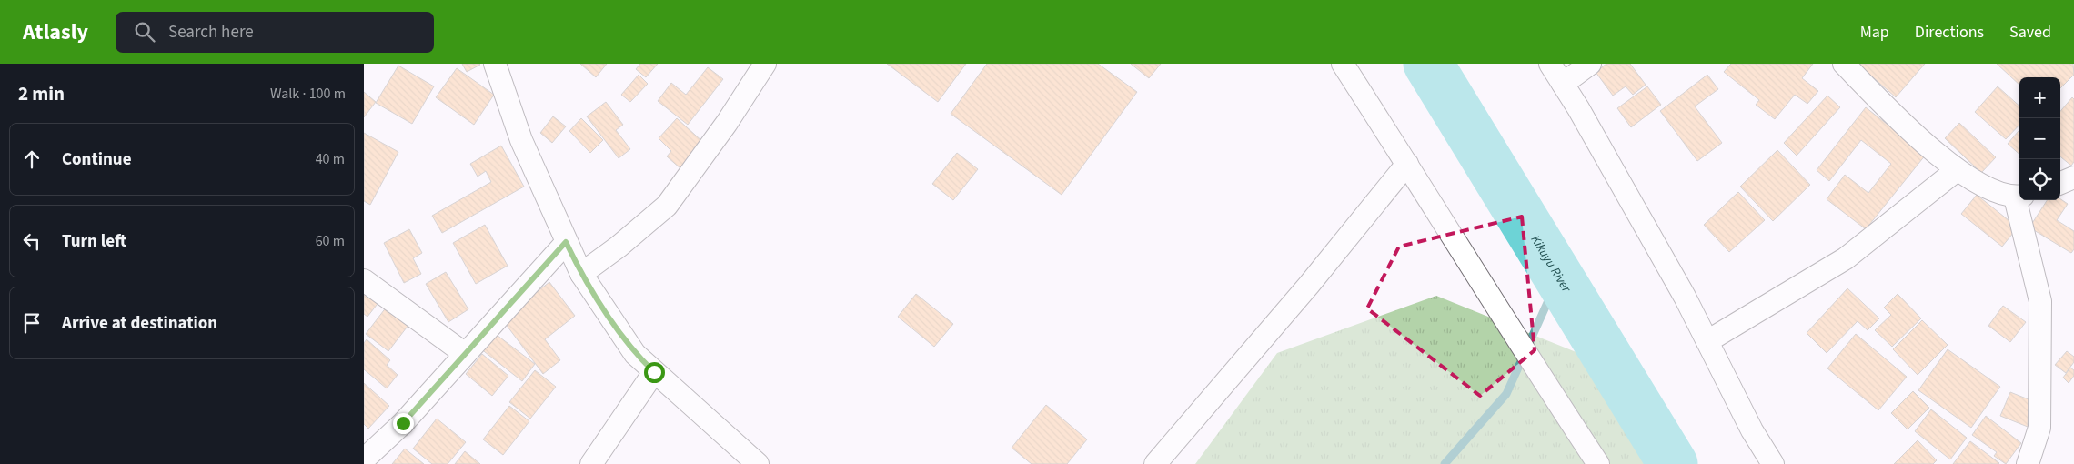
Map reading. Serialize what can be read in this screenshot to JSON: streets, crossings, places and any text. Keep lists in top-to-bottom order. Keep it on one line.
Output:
{"water":["Kikuyu River"],"page":{"header":"Atlasly","search":"Search here","nav":["Map","Directions","Saved"],"heading":["2 min","Walk · 100 m"],"map_buttons":["+","−"],"list":[["Continue","40 m"],["Turn left","60 m"],"Arrive at destination"]}}
